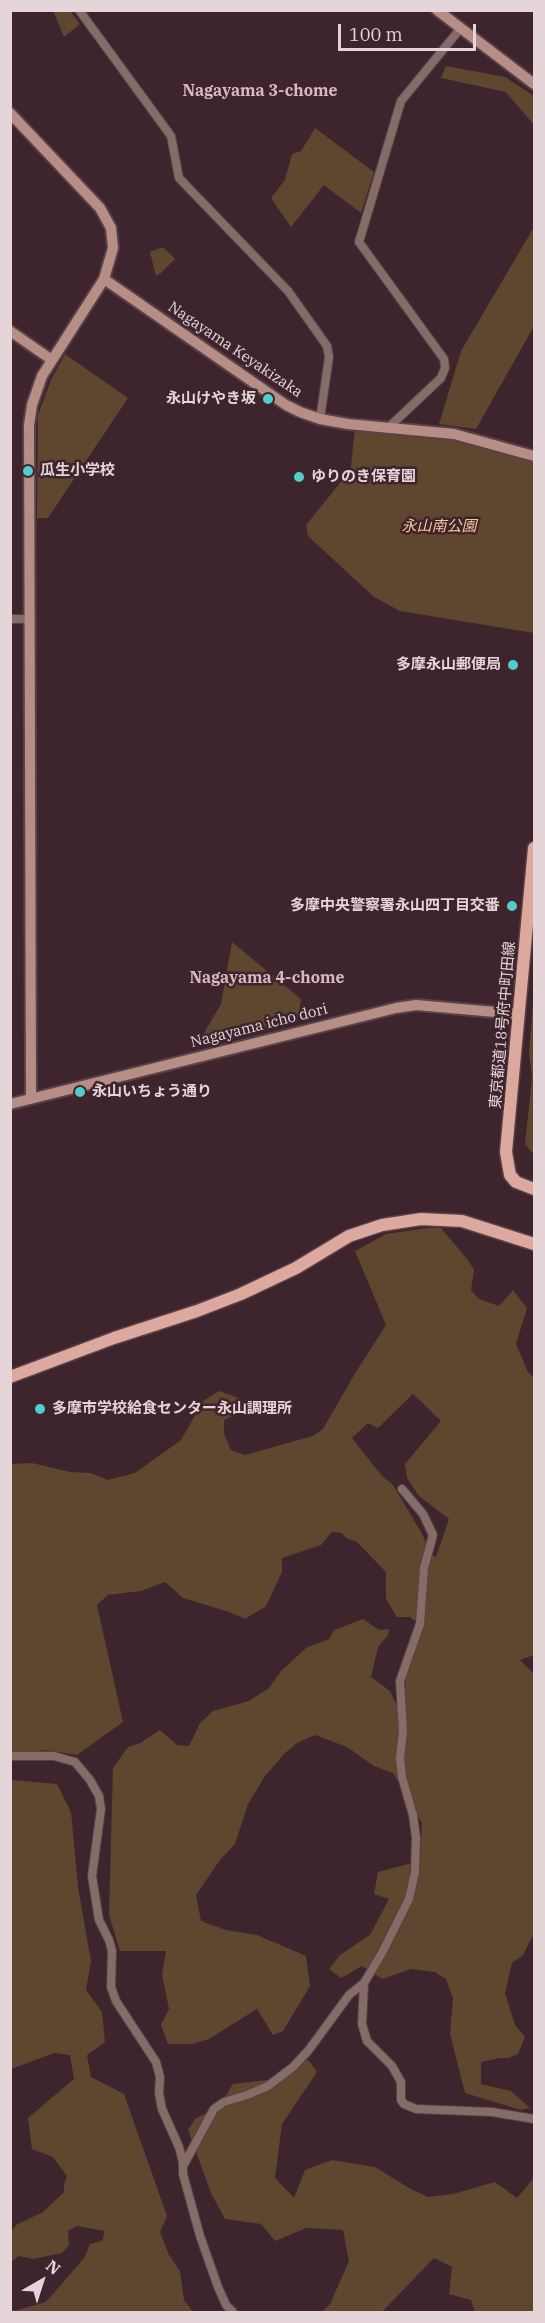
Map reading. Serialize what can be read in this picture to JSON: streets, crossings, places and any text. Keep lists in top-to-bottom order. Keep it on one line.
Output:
{"streets":{"main road":["東京都道18号府中町田線"],"street":["Nagayama Keyakizaka","Nagayama icho dori"]},"crossings":[["東京都道18号府中町田線","Nagayama icho dori"]],"districts":["Nagayama 3-chome","Nagayama 4-chome"],"parks":["永山南公園"],"places":["永山けやき坂","瓜生小学校","ゆりのき保育園","多摩永山郵便局","多摩中央警察署永山四丁目交番","永山いちょう通り","多摩市学校給食センター永山調理所"],"scale_bar":"100 m","north":"top right"}
